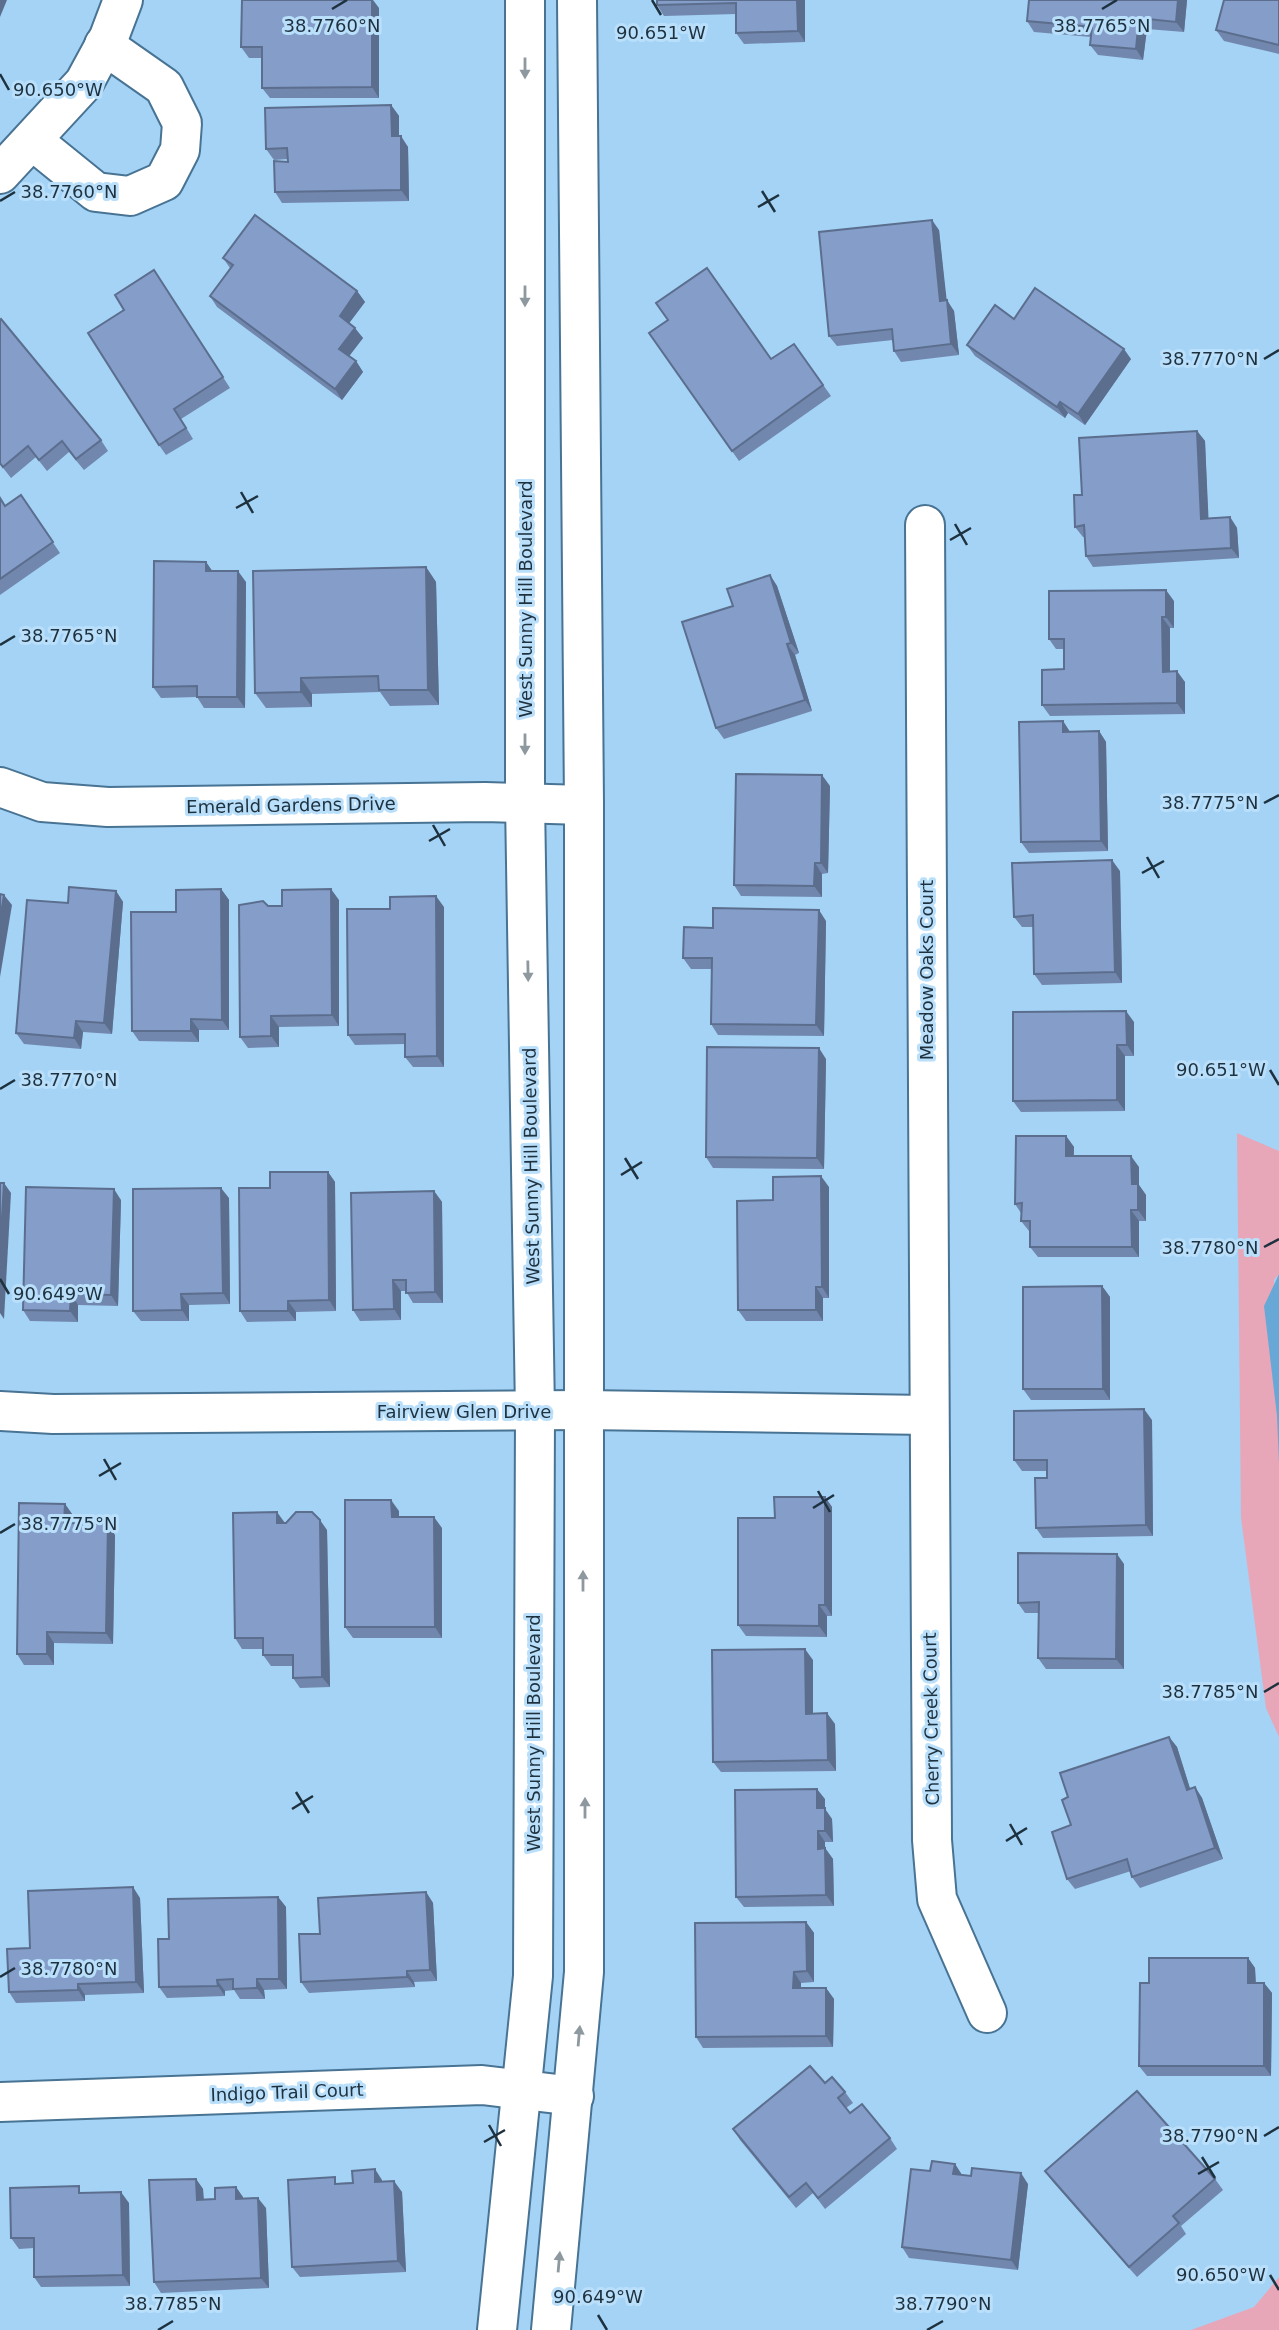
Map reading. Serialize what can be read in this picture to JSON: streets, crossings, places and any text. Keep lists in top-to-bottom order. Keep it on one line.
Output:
{"streets":{"street":["West Sunny Hill Boulevard","Emerald Gardens Drive","Meadow Oaks Court","Fairview Glen Drive","Cherry Creek Court","Indigo Trail Court"]},"crossings":[["West Sunny Hill Boulevard","Emerald Gardens Drive"],["West Sunny Hill Boulevard","Fairview Glen Drive"],["West Sunny Hill Boulevard","Indigo Trail Court"],["Meadow Oaks Court","Fairview Glen Drive"],["Meadow Oaks Court","Cherry Creek Court"],["Fairview Glen Drive","Cherry Creek Court"]],"coordinates":["38.7760°N","38.7765°N","90.651°W","90.650°W","38.7770°N","38.7775°N","38.7780°N","90.649°W","38.7785°N","38.7790°N"]}
